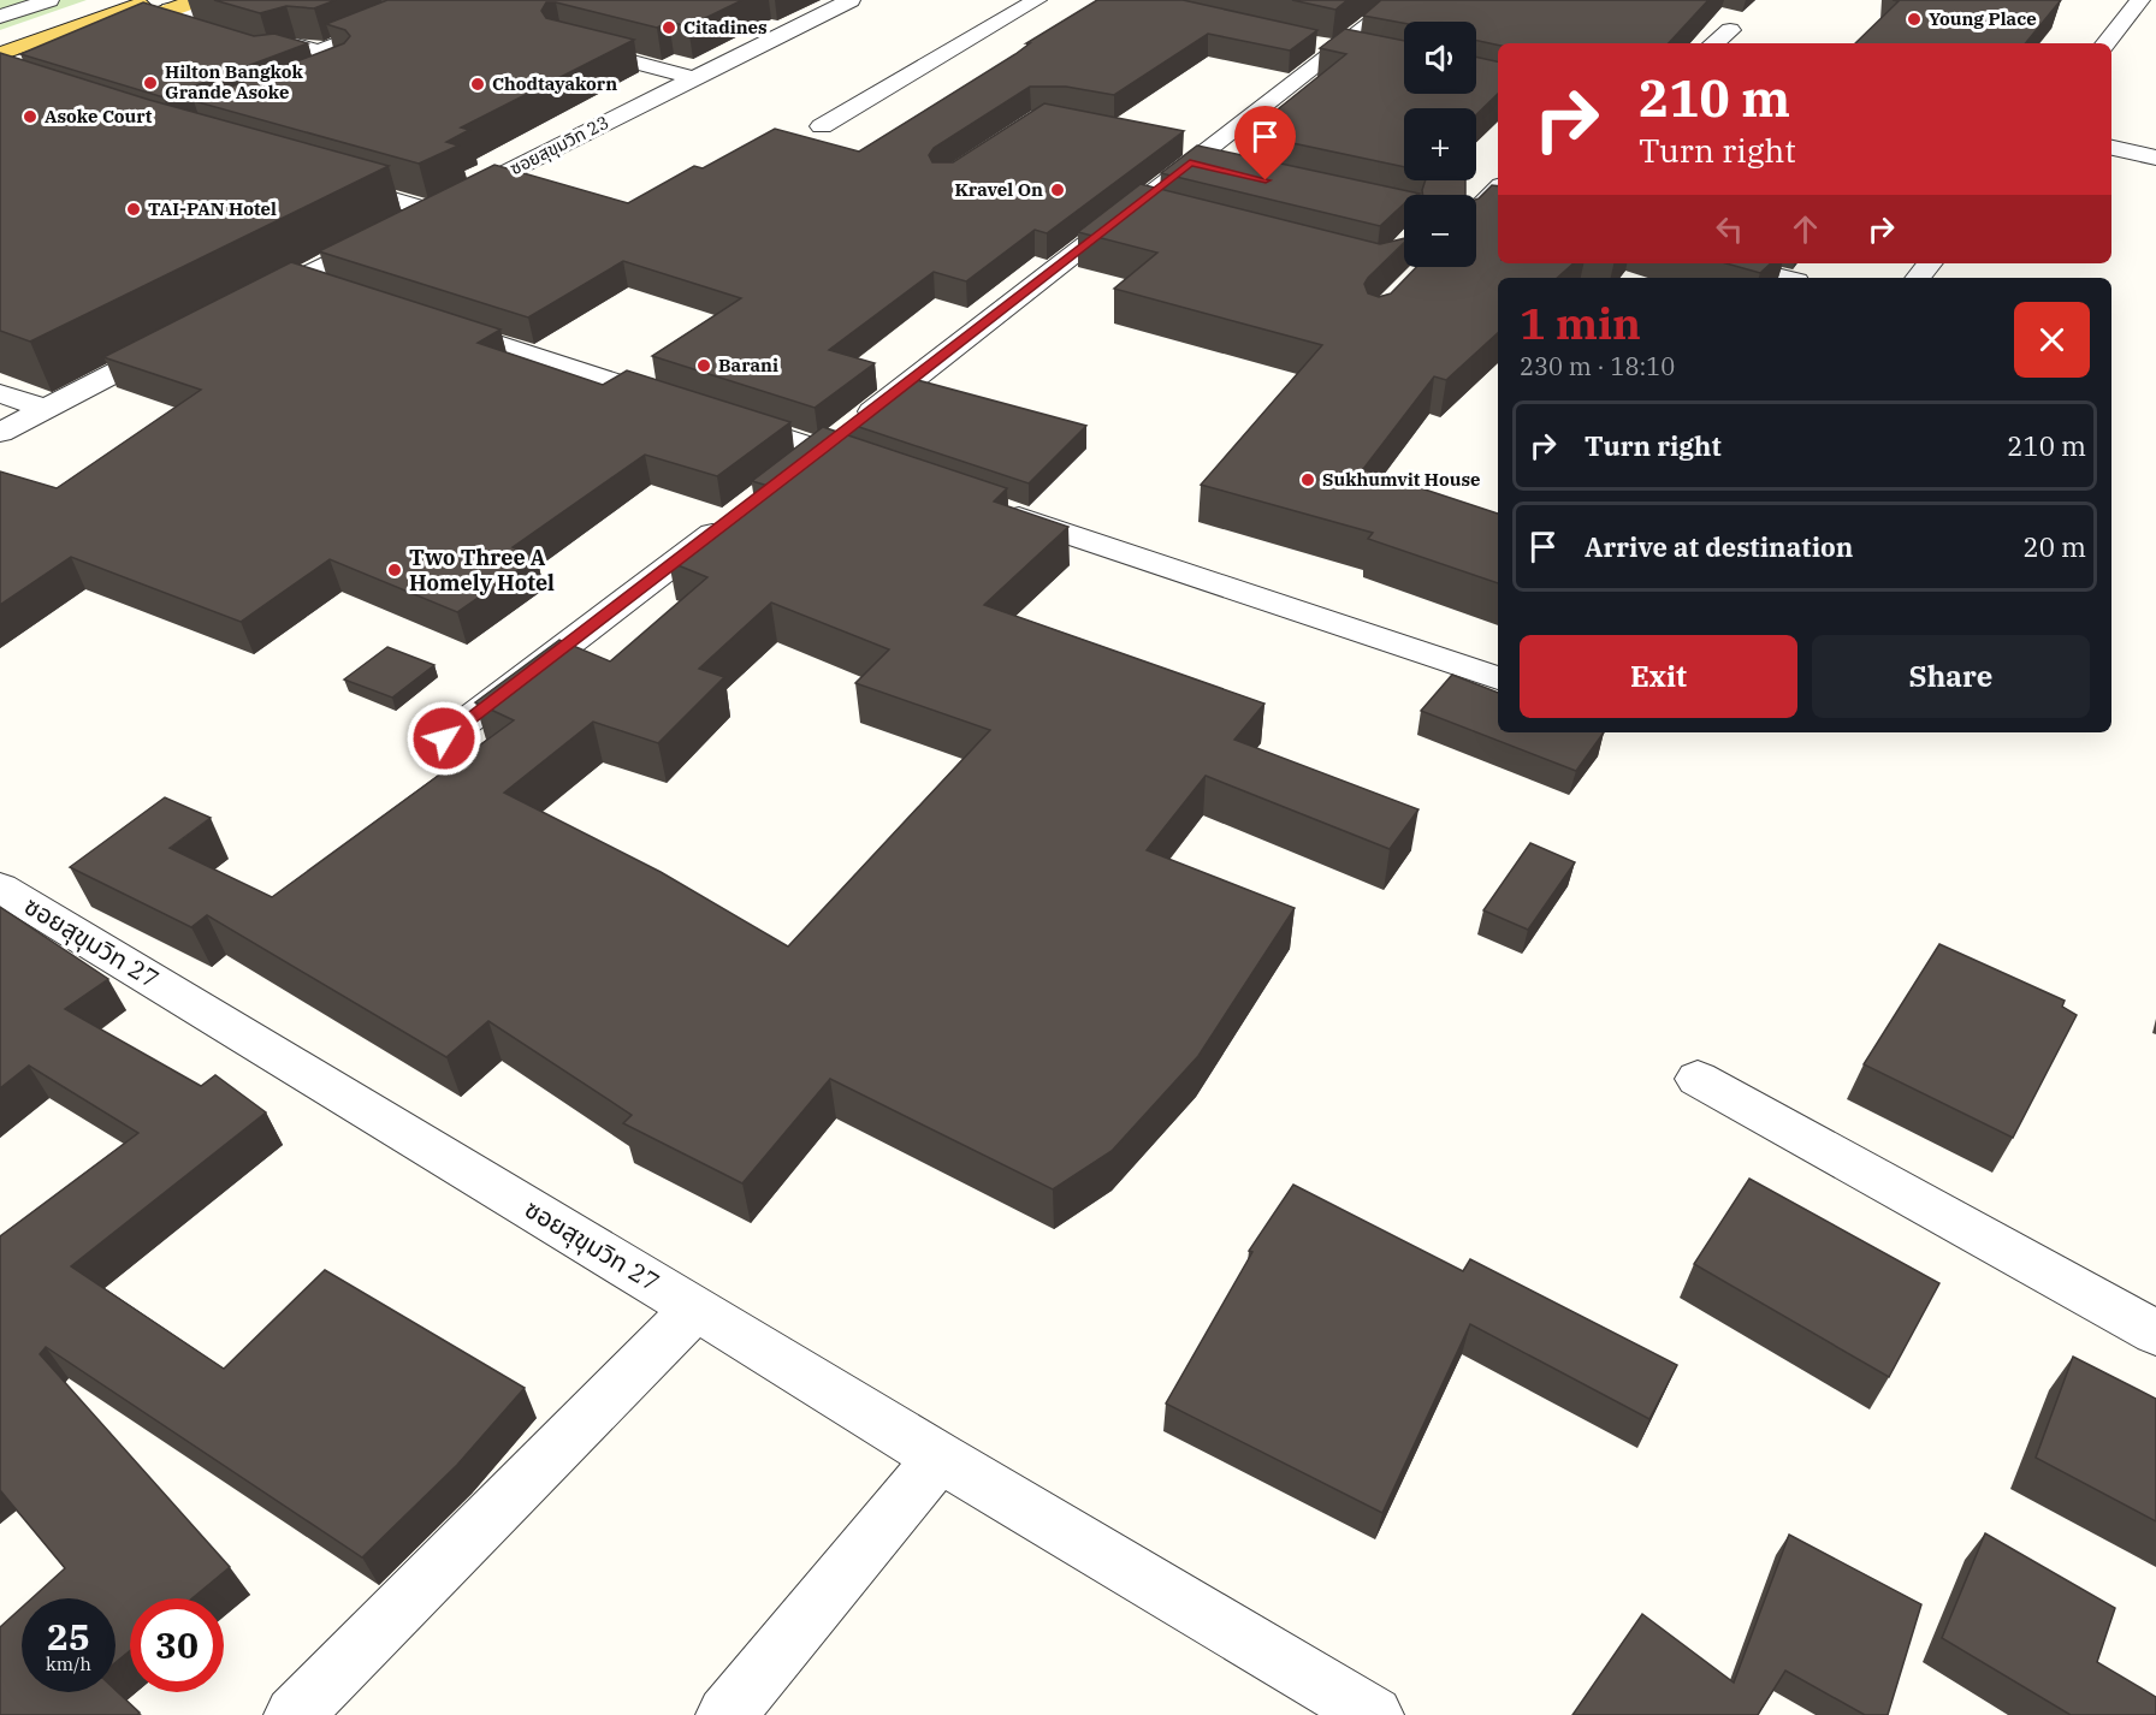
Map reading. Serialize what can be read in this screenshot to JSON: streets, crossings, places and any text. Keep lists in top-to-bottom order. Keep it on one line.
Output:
{"streets":{"street":["ซอยสุขุมวิท 23","ซอยสุขุมวิท 27"]},"places":["Young Place","Citadines","Hilton Bangkok Grande Asoke","Chodtayakorn","Asoke Court","Kravel On","TAI-PAN Hotel","Barani","Sukhumvit House","Two Three A Homely Hotel"],"page":{"map_buttons":["+","−"],"turn":["210 m","Turn right"],"heading":["1 min","230 m · 18:10"],"list":[{"name":"Turn right","value":"210 m"},{"name":"Arrive at destination","value":"20 m"}],"buttons":["Exit","Share"],"speed":"25 km/h","limit":"30"}}
